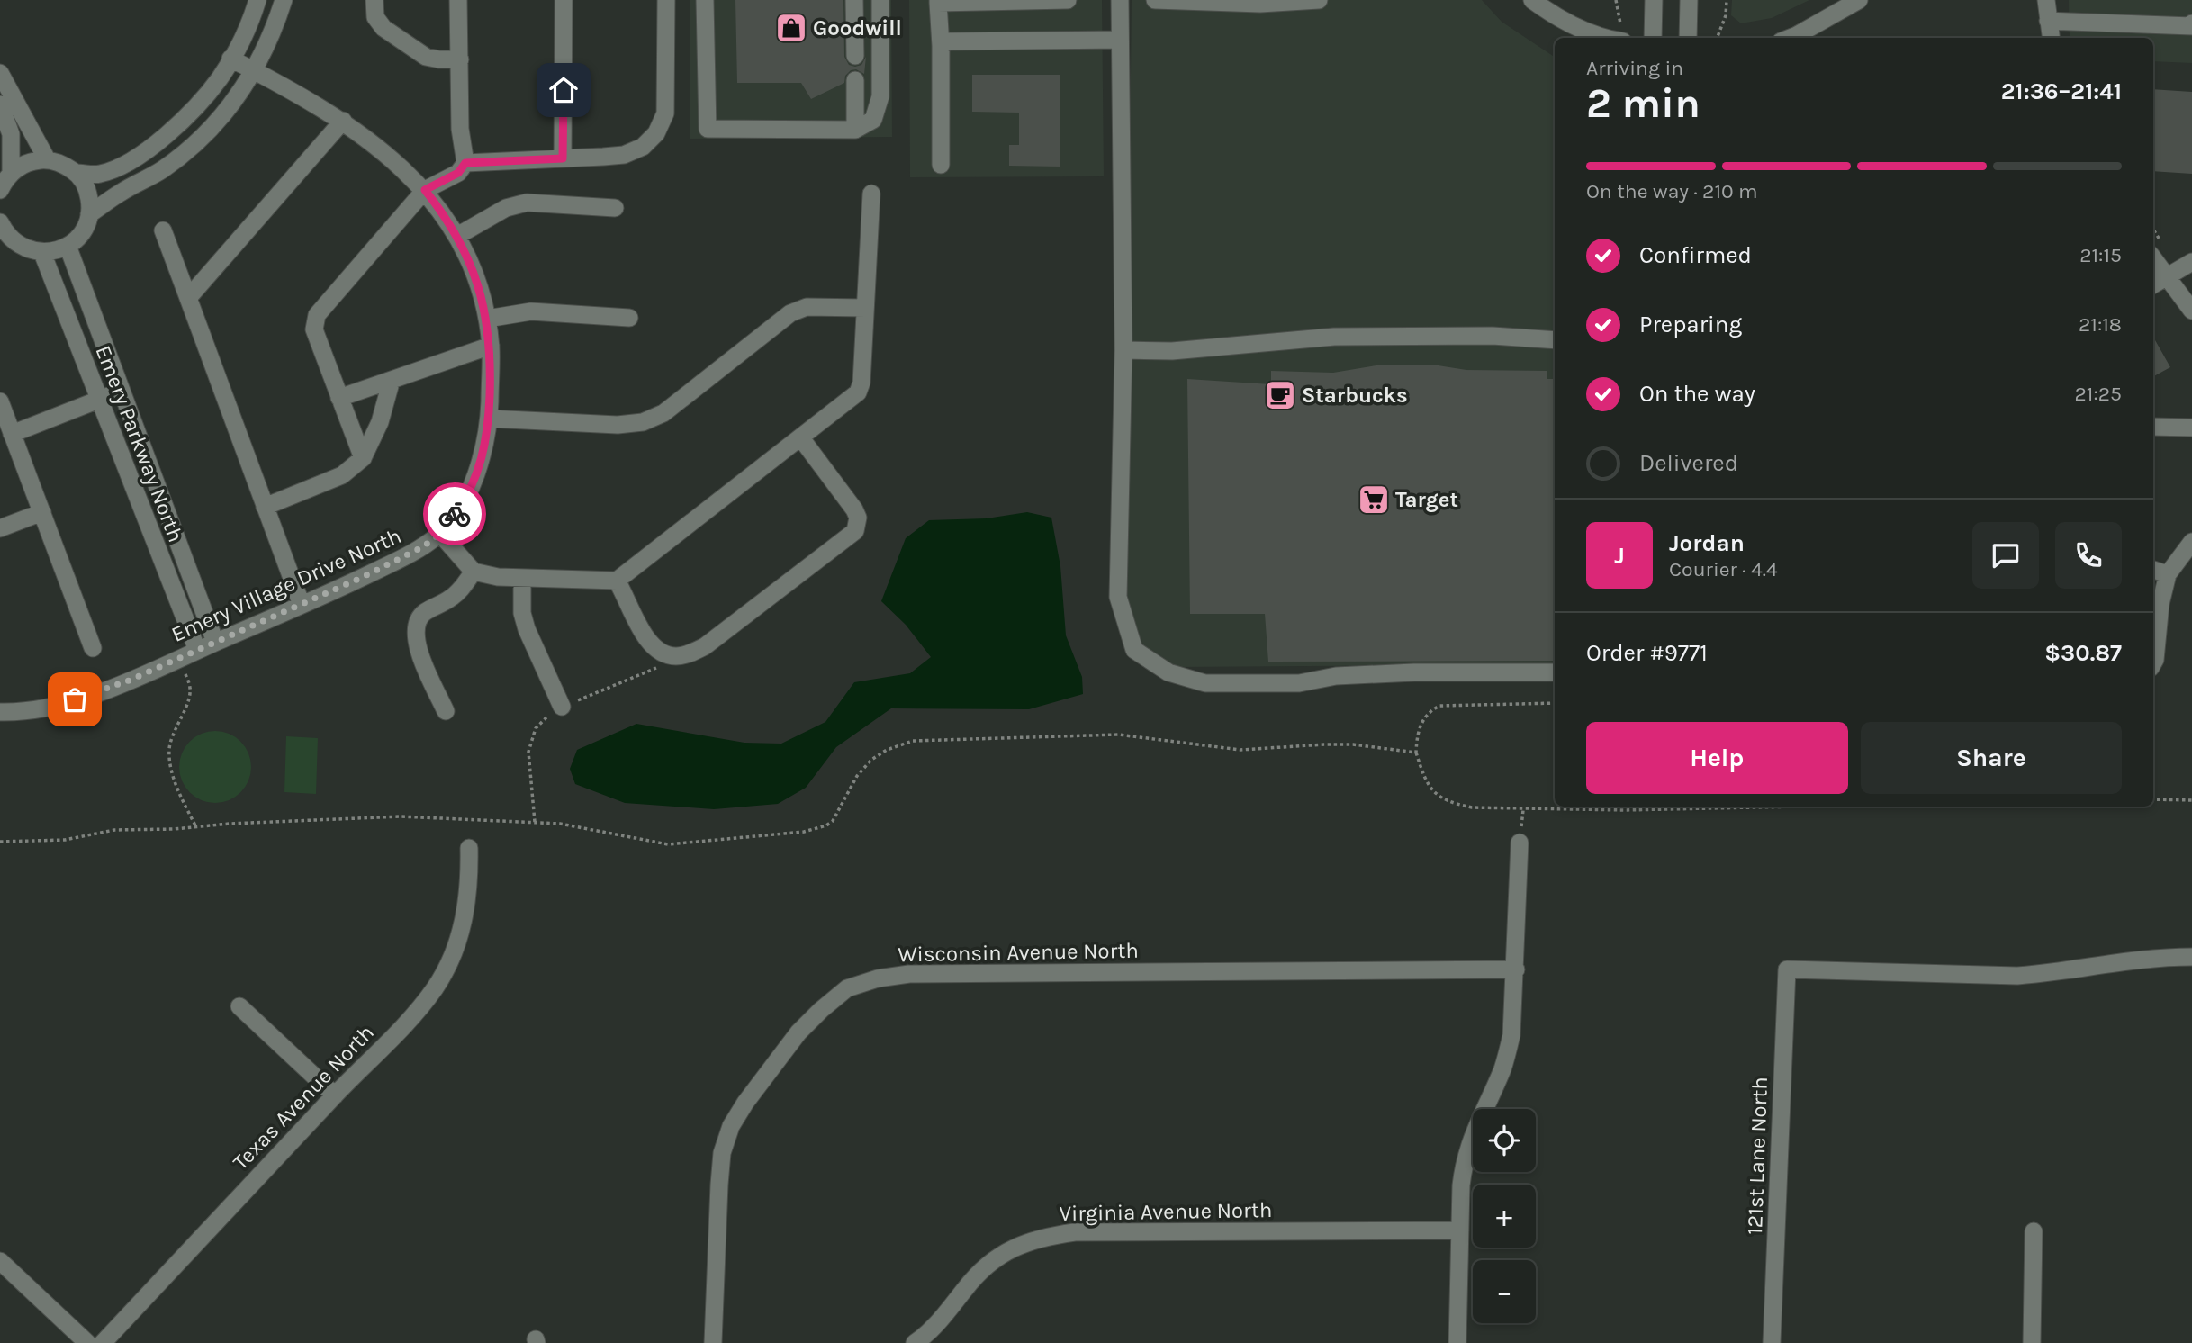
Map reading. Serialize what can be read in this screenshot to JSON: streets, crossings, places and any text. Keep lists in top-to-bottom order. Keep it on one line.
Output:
{"streets":{"street":["Emery Parkway North","Emery Village Drive North","Wisconsin Avenue North","Texas Avenue North","121st Lane North","Virginia Avenue North"]},"crossings":[["Emery Parkway North","Emery Village Drive North"]],"places":{"shop":["Goodwill"],"cafe":["Starbucks"],"supermarket":["Target"]},"page":{"heading":["2 min","Arriving in","21:36–21:41"],"panel":["Jordan","Courier · 4.4","Order #9771","$30.87"],"bar":"On the way · 210 m","list":[["Confirmed","21:15"],["Preparing","21:18"],["On the way","21:25"],"Delivered"],"round":"J","buttons":["Help","Share"],"map_buttons":["+","−"]}}
